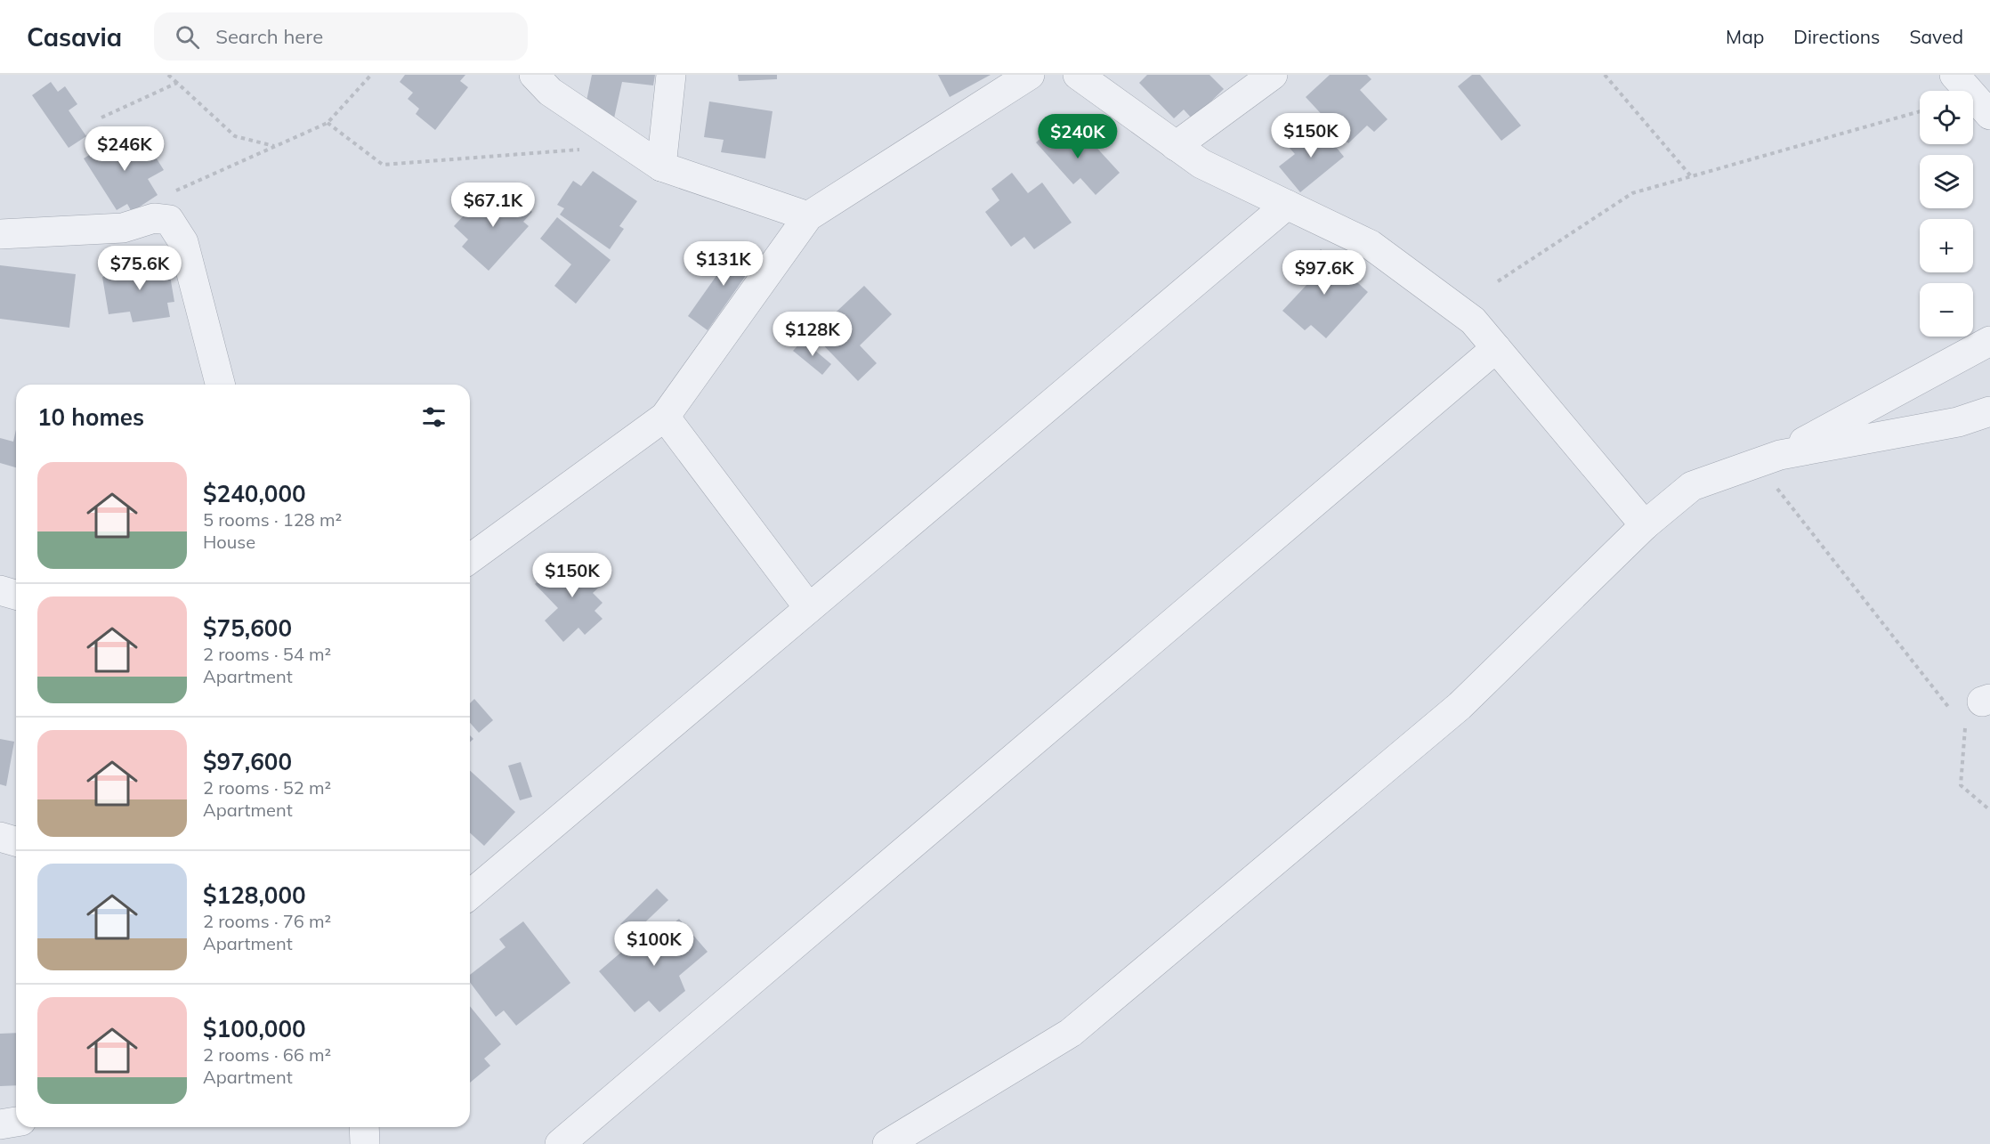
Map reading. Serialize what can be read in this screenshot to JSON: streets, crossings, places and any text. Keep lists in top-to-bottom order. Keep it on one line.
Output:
{"page":{"header":"Casavia","search":"Search here","nav":["Map","Directions","Saved"],"map_buttons":["+","−"],"price":["$150K","$240K","$246K","$67.1K","$131K","$75.6K","$97.6K","$128K","$150K","$100K"],"heading":"10 homes","list":[{"name":"$240,000","note":"5 rooms · 128 m² · House"},{"name":"$75,600","note":"2 rooms · 54 m² · Apartment"},{"name":"$97,600","note":"2 rooms · 52 m² · Apartment"},{"name":"$128,000","note":"2 rooms · 76 m² · Apartment"},{"name":"$100,000","note":"2 rooms · 66 m² · Apartment"}]}}
